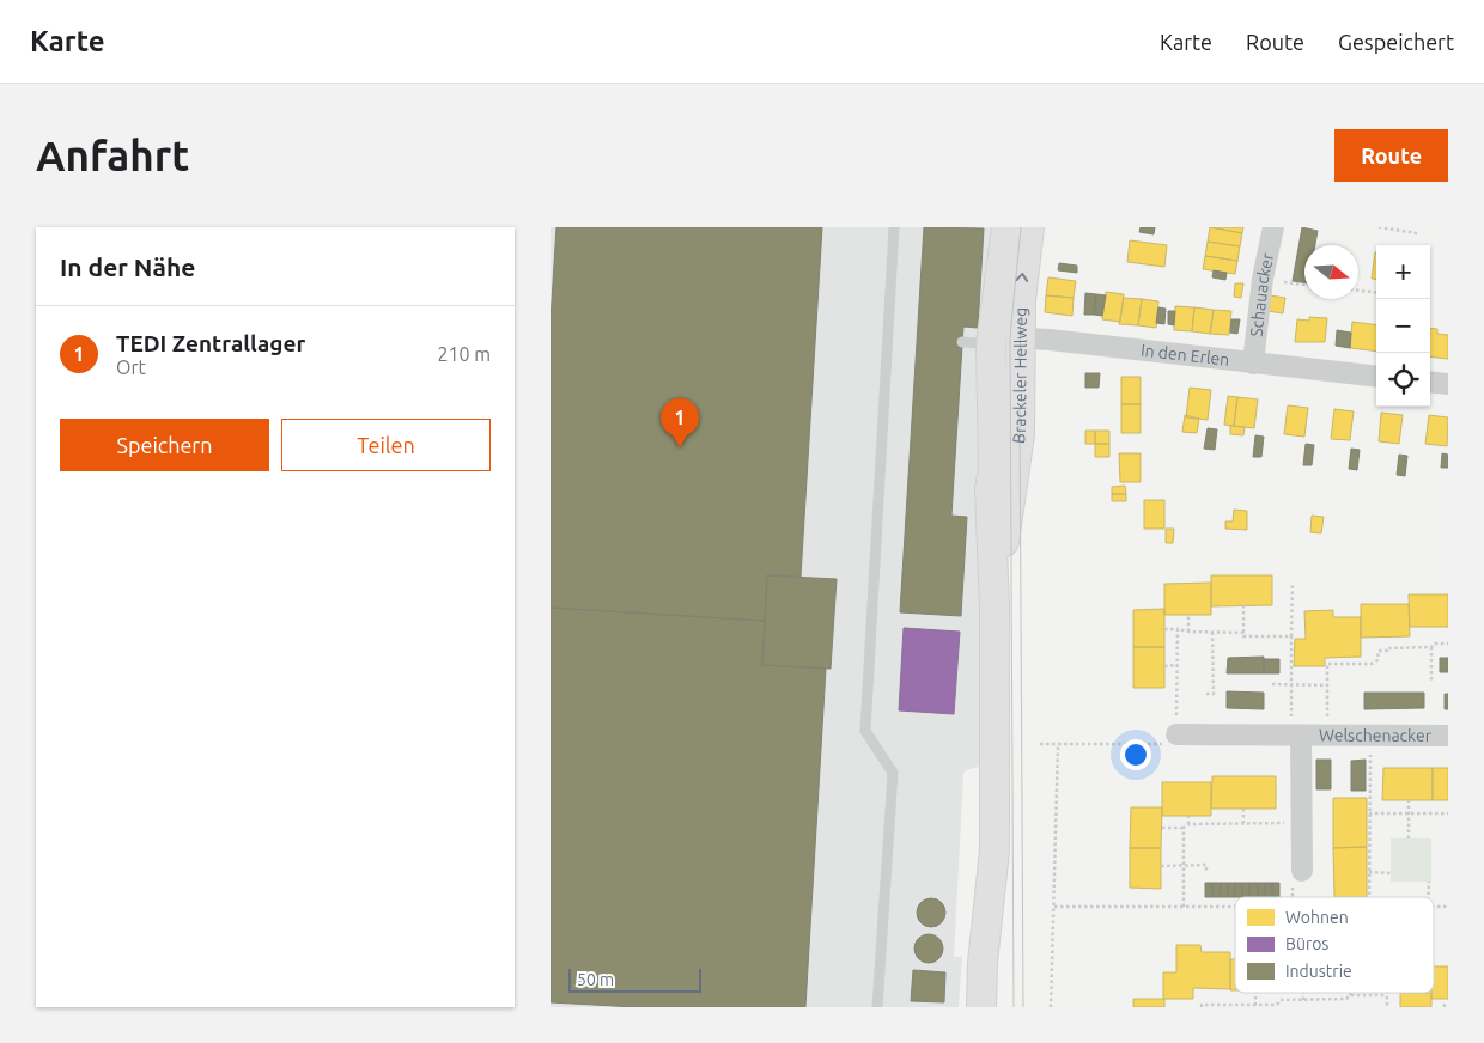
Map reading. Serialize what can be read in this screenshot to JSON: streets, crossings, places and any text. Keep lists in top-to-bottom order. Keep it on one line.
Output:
{"streets":{"main road":["Brackeler Hellweg"],"street":["Schauacker","In den Erlen","Welschenacker"]},"crossings":[["Schauacker","In den Erlen"],["In den Erlen","Brackeler Hellweg"]],"legend":["Wohnen","Büros","Industrie"],"scale_bar":"50 m","north":"right","page":{"header":"Karte","nav":["Karte","Route","Gespeichert"],"buttons":["Route",["Speichern","Teilen"]],"title":"Anfahrt","heading":"In der Nähe","map_buttons":["+","−"],"list":[{"mark":"1","name":"TEDI Zentrallager","note":"Ort","value":"210 m"}],"pins":"1","scale":"50 m"}}
